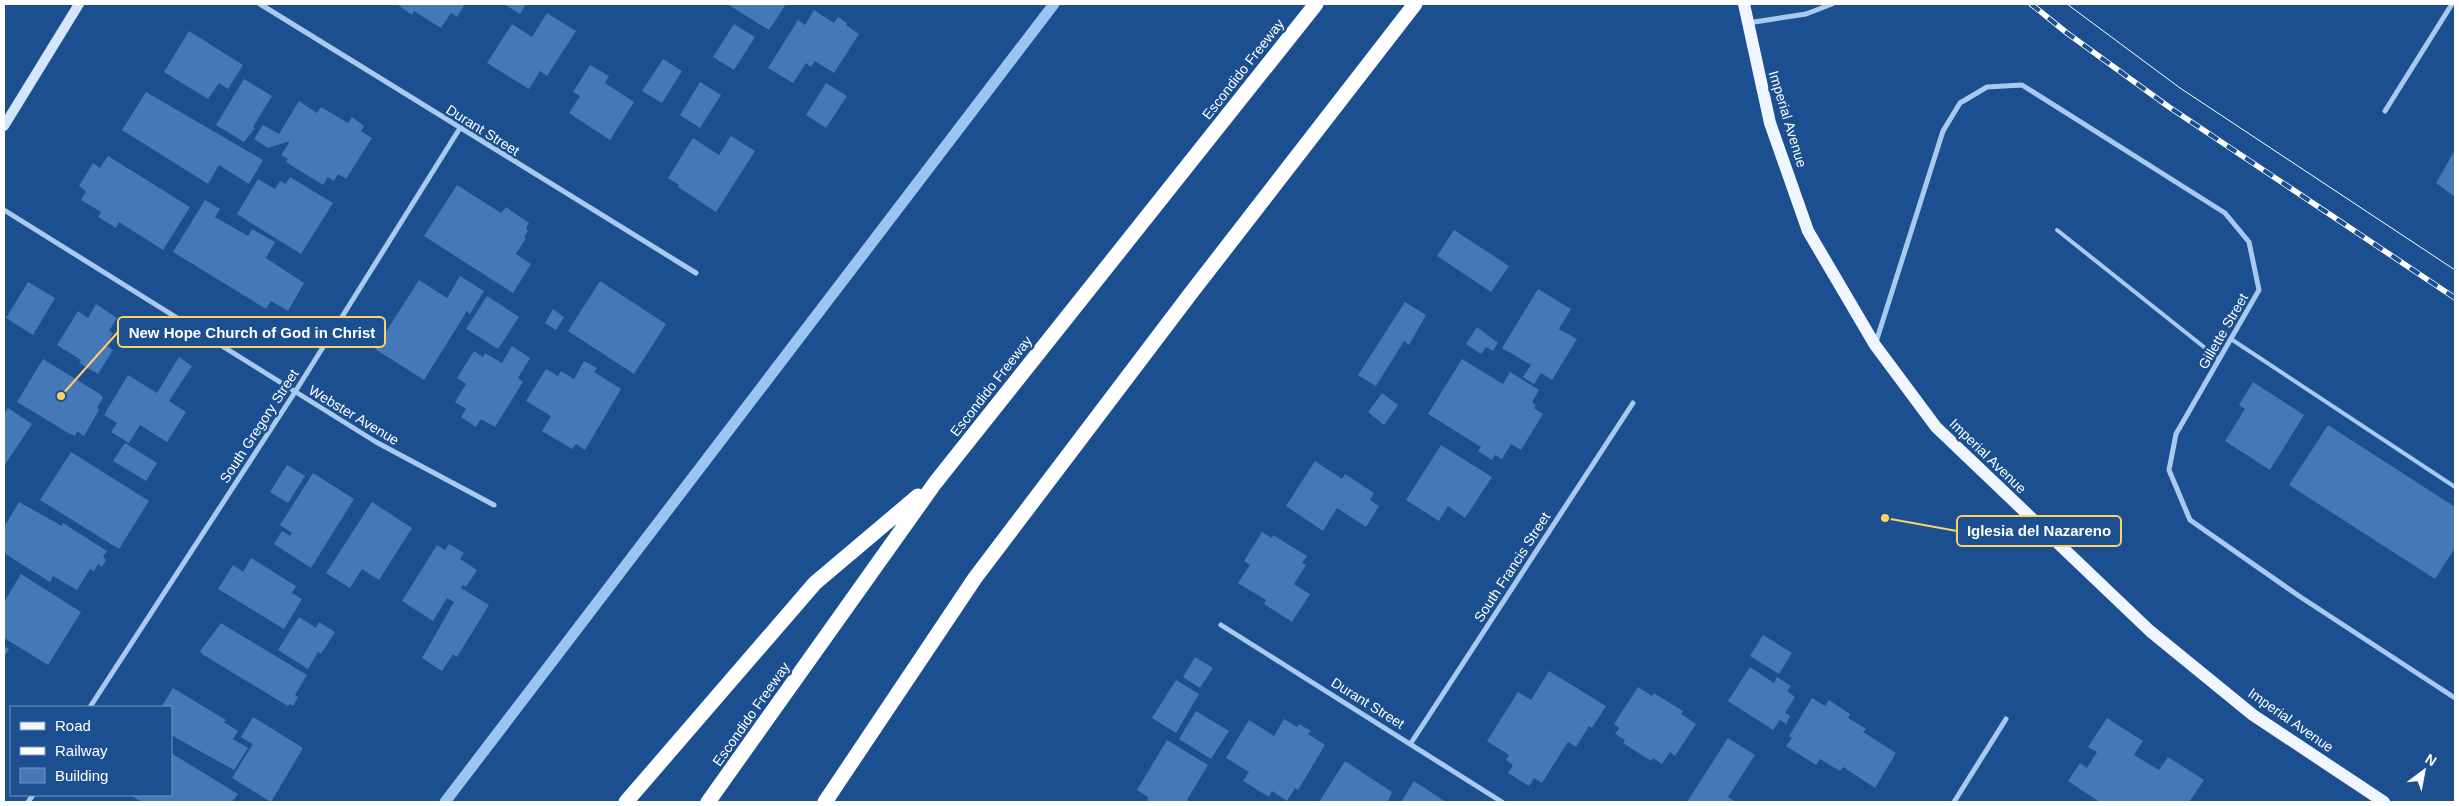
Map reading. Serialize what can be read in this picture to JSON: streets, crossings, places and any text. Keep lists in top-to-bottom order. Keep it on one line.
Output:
{"streets":{"highway":["Escondido Freeway"],"main road":["Imperial Avenue"],"street":["Durant Street","Gillette Street","Webster Avenue","South Gregory Street","South Francis Street"]},"crossings":[["Imperial Avenue","Gillette Street"],["Durant Street","South Gregory Street"],["Durant Street","South Francis Street"],["Webster Avenue","South Gregory Street"]],"places":["New Hope Church of God in Christ","Iglesia del Nazareno"],"legend":["Road","Railway","Building"],"north":"top right"}
